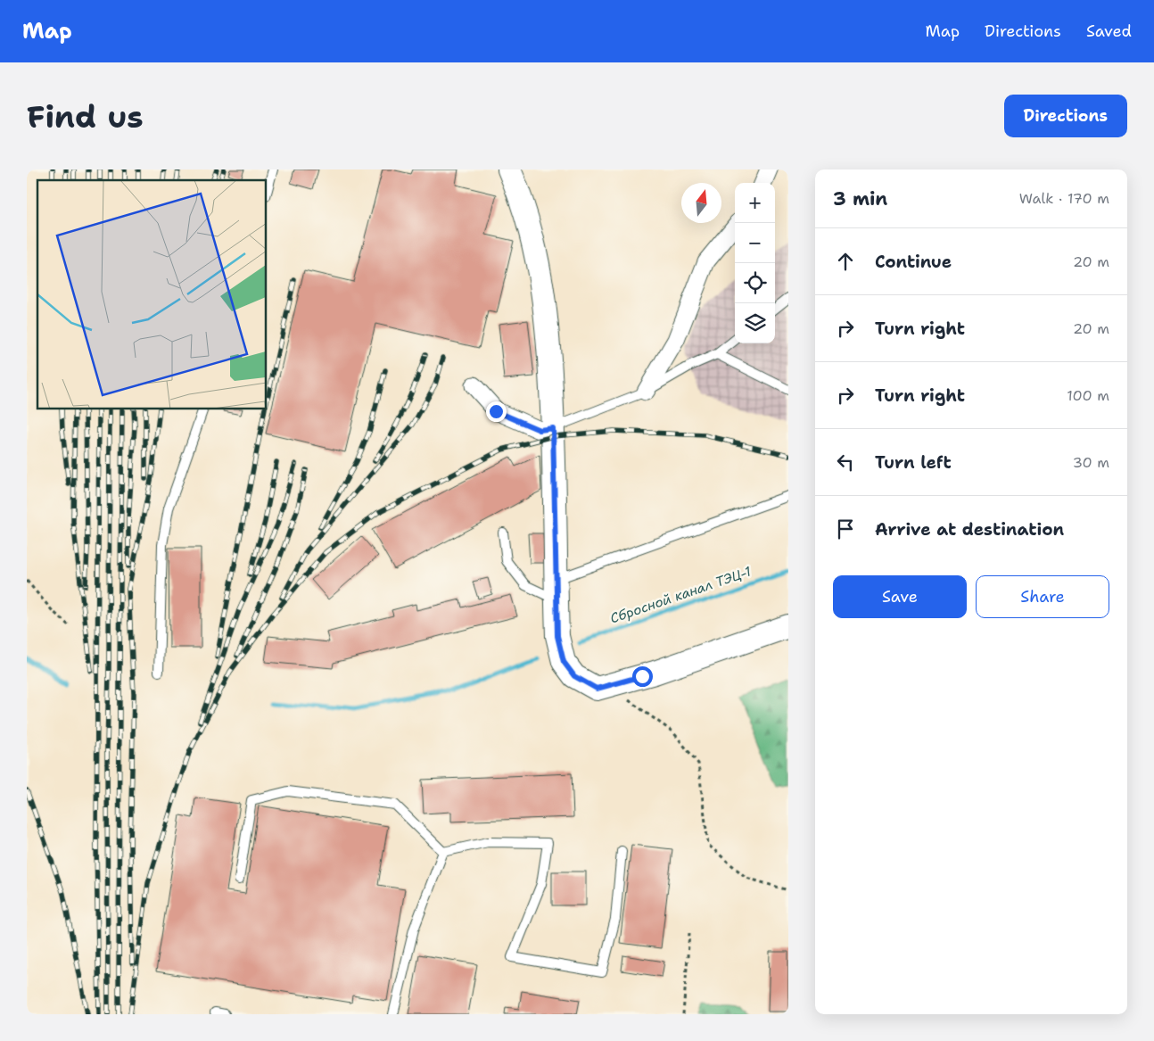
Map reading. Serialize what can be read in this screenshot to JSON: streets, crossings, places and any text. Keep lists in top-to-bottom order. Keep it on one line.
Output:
{"water":["Сбросной канал ТЭЦ-1"],"north":"top","page":{"header":"Map","nav":["Map","Directions","Saved"],"buttons":["Directions",["Save","Share"]],"title":"Find us","heading":["3 min","Walk · 170 m"],"map_buttons":["+","−"],"list":[["Continue","20 m"],["Turn right","20 m"],["Turn right","100 m"],["Turn left","30 m"],"Arrive at destination"]}}
